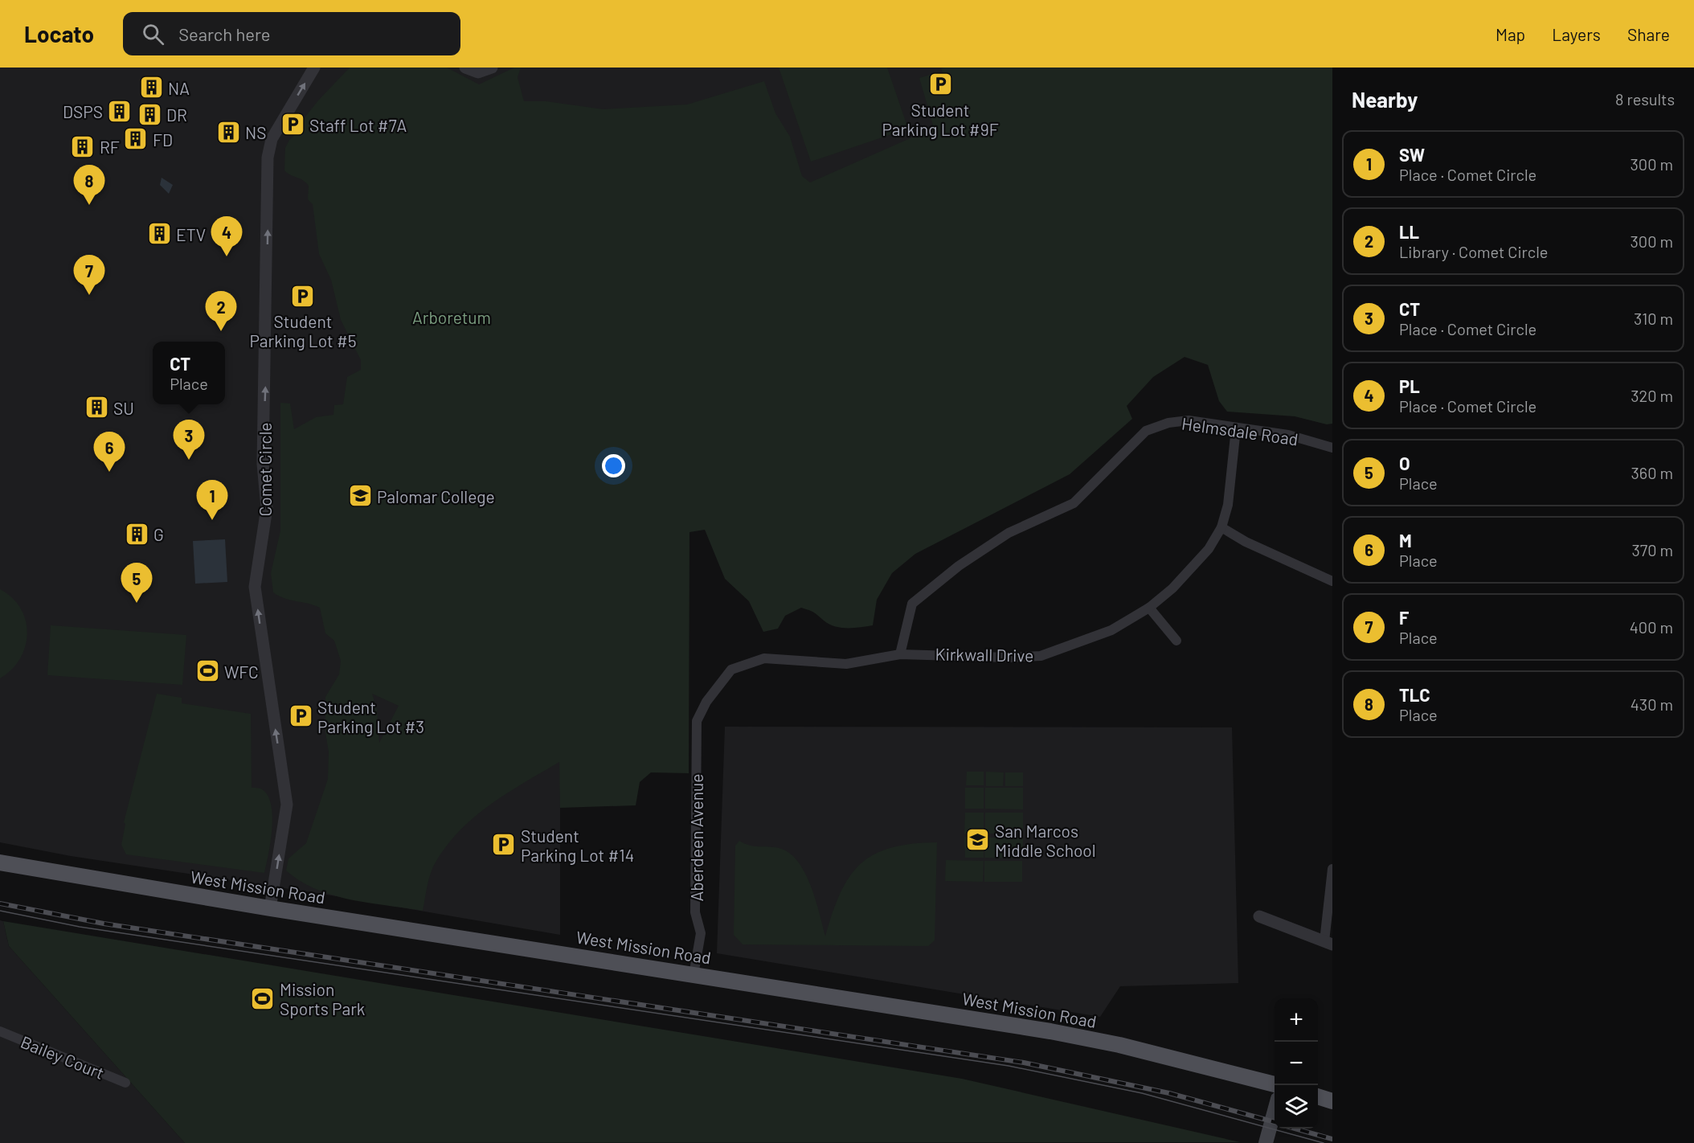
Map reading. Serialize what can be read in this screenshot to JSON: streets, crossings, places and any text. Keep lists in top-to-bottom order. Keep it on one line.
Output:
{"streets":{"main road":["West Mission Road"],"street":["Helmsdale Road","Comet Circle","Kirkwall Drive","Aberdeen Avenue","Bailey Court"]},"crossings":[["Helmsdale Road","Kirkwall Drive"],["Comet Circle","West Mission Road"],["Kirkwall Drive","Aberdeen Avenue"],["Aberdeen Avenue","West Mission Road"]],"one_way":["Comet Circle"],"parks":["Arboretum"],"places":{"parking":["Student Parking Lot #9F","Staff Lot #7A","Student Parking Lot #5","Student Parking Lot #3","Student Parking Lot #14"],"building":["NA","DSPS","DR","NS","FD","RF","ETV","SU","G"],"school or university":["Palomar College","San Marcos Middle School"],"sports":["WFC","Mission Sports Park"]},"page":{"header":"Locato","search":"Search here","nav":["Map","Layers","Share"],"heading":["Nearby","8 results"],"list":[{"mark":"1","name":"SW","note":"Place · Comet Circle","value":"300 m"},{"mark":"2","name":"LL","note":"Library · Comet Circle","value":"300 m"},{"mark":"3","name":"CT","note":"Place · Comet Circle","value":"310 m"},{"mark":"4","name":"PL","note":"Place · Comet Circle","value":"320 m"},{"mark":"5","name":"O","note":"Place","value":"360 m"},{"mark":"6","name":"M","note":"Place","value":"370 m"},{"mark":"7","name":"F","note":"Place","value":"400 m"},{"mark":"8","name":"TLC","note":"Place","value":"430 m"}],"pins":["8","4","7","2","3","6","1","5"],"popup":["CT","Place"],"map_buttons":["+","−"]}}
